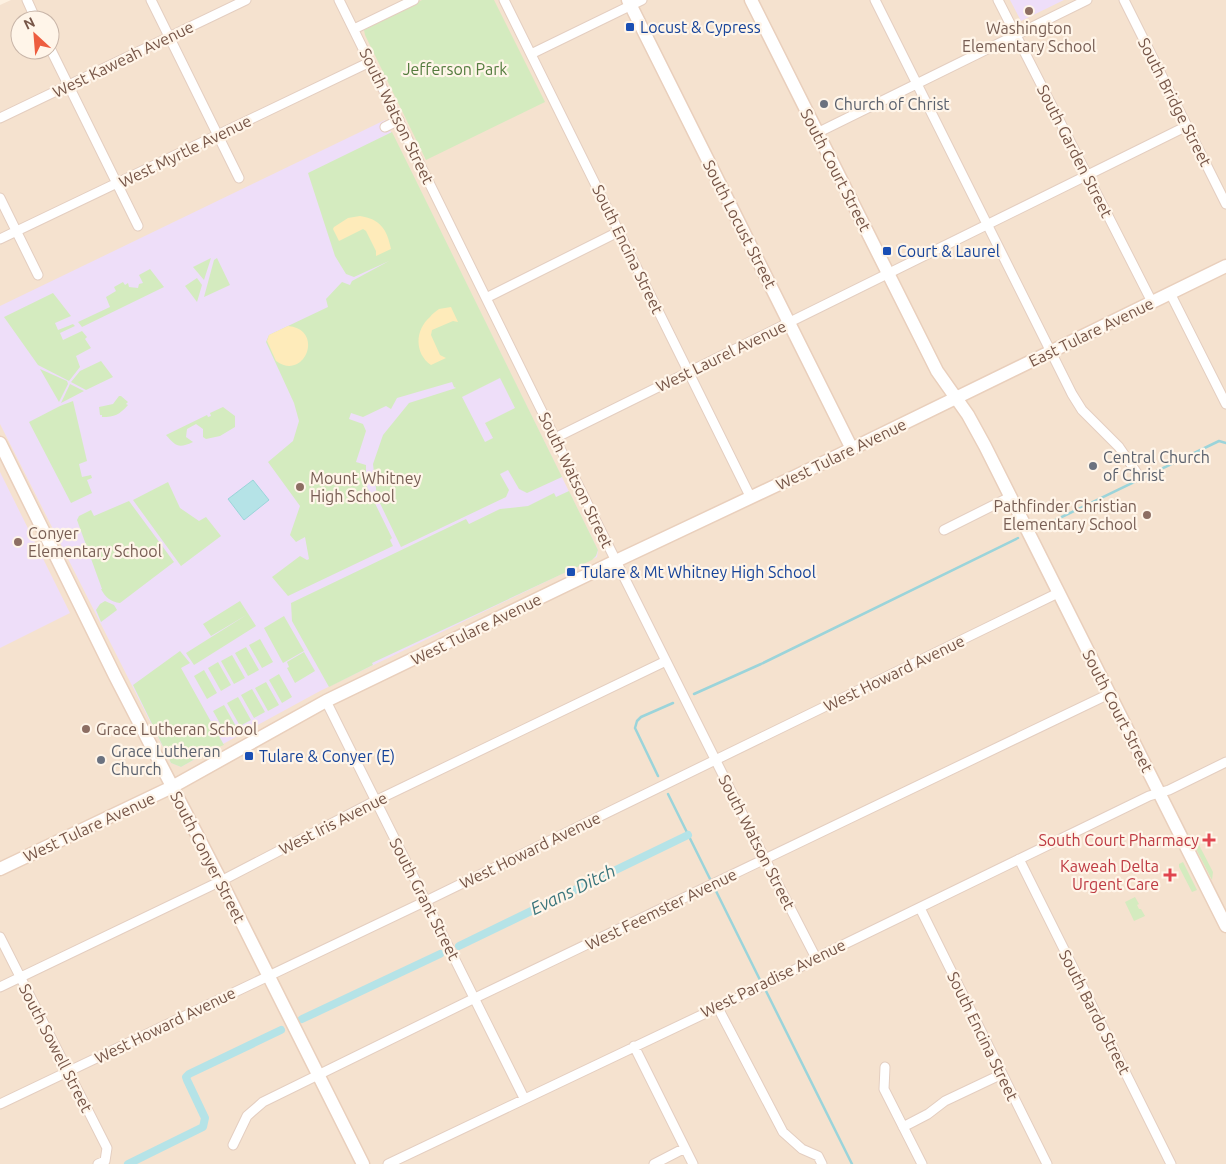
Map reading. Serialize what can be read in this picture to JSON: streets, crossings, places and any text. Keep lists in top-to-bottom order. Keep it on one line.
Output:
{"streets":{"street":["West Kaweah Avenue","South Bridge Street","South Watson Street","West Myrtle Avenue","South Garden Street","South Court Street","South Locust Street","South Encina Street","East Tulare Avenue","West Laurel Avenue","West Tulare Avenue","West Howard Avenue","West Iris Avenue","South Conyer Street","South Grant Street","West Feemster Avenue","West Paradise Avenue","South Bardo Street","South Sowell Street"]},"crossings":[["South Bridge Street","West Laurel Avenue"],["South Watson Street","West Myrtle Avenue"],["South Watson Street","West Laurel Avenue"],["South Watson Street","West Tulare Avenue"],["South Watson Street","West Howard Avenue"],["South Watson Street","West Iris Avenue"],["South Watson Street","West Feemster Avenue"],["South Watson Street","West Paradise Avenue"],["South Garden Street","East Tulare Avenue"],["South Garden Street","West Laurel Avenue"],["South Court Street","East Tulare Avenue"],["South Court Street","West Laurel Avenue"],["South Court Street","West Tulare Avenue"],["South Court Street","West Howard Avenue"],["South Court Street","West Feemster Avenue"],["South Court Street","West Paradise Avenue"],["South Locust Street","West Laurel Avenue"],["South Locust Street","West Tulare Avenue"],["South Encina Street","West Laurel Avenue"],["South Encina Street","West Tulare Avenue"],["South Encina Street","West Paradise Avenue"],["East Tulare Avenue","West Tulare Avenue"],["West Tulare Avenue","South Conyer Street"],["West Tulare Avenue","South Grant Street"],["West Howard Avenue","South Conyer Street"],["West Howard Avenue","South Grant Street"],["West Howard Avenue","South Sowell Street"],["West Iris Avenue","South Conyer Street"],["West Iris Avenue","South Grant Street"],["West Iris Avenue","South Sowell Street"],["South Conyer Street","West Feemster Avenue"],["South Grant Street","West Feemster Avenue"],["South Grant Street","West Paradise Avenue"],["West Paradise Avenue","South Bardo Street"]],"water":["Evans Ditch"],"parks":["Jefferson Park"],"places":{"other":["Washington Elementary School","Church of Christ","Central Church of Christ","Mount Whitney High School","Pathfinder Christian Elementary School","Conyer Elementary School","Grace Lutheran School","Grace Lutheran Church"],"transit":["Locust & Cypress","Court & Laurel","Tulare & Mt Whitney High School","Tulare & Conyer (E)"],"health":["South Court Pharmacy","Kaweah Delta Urgent Care"]},"north":"top left"}
